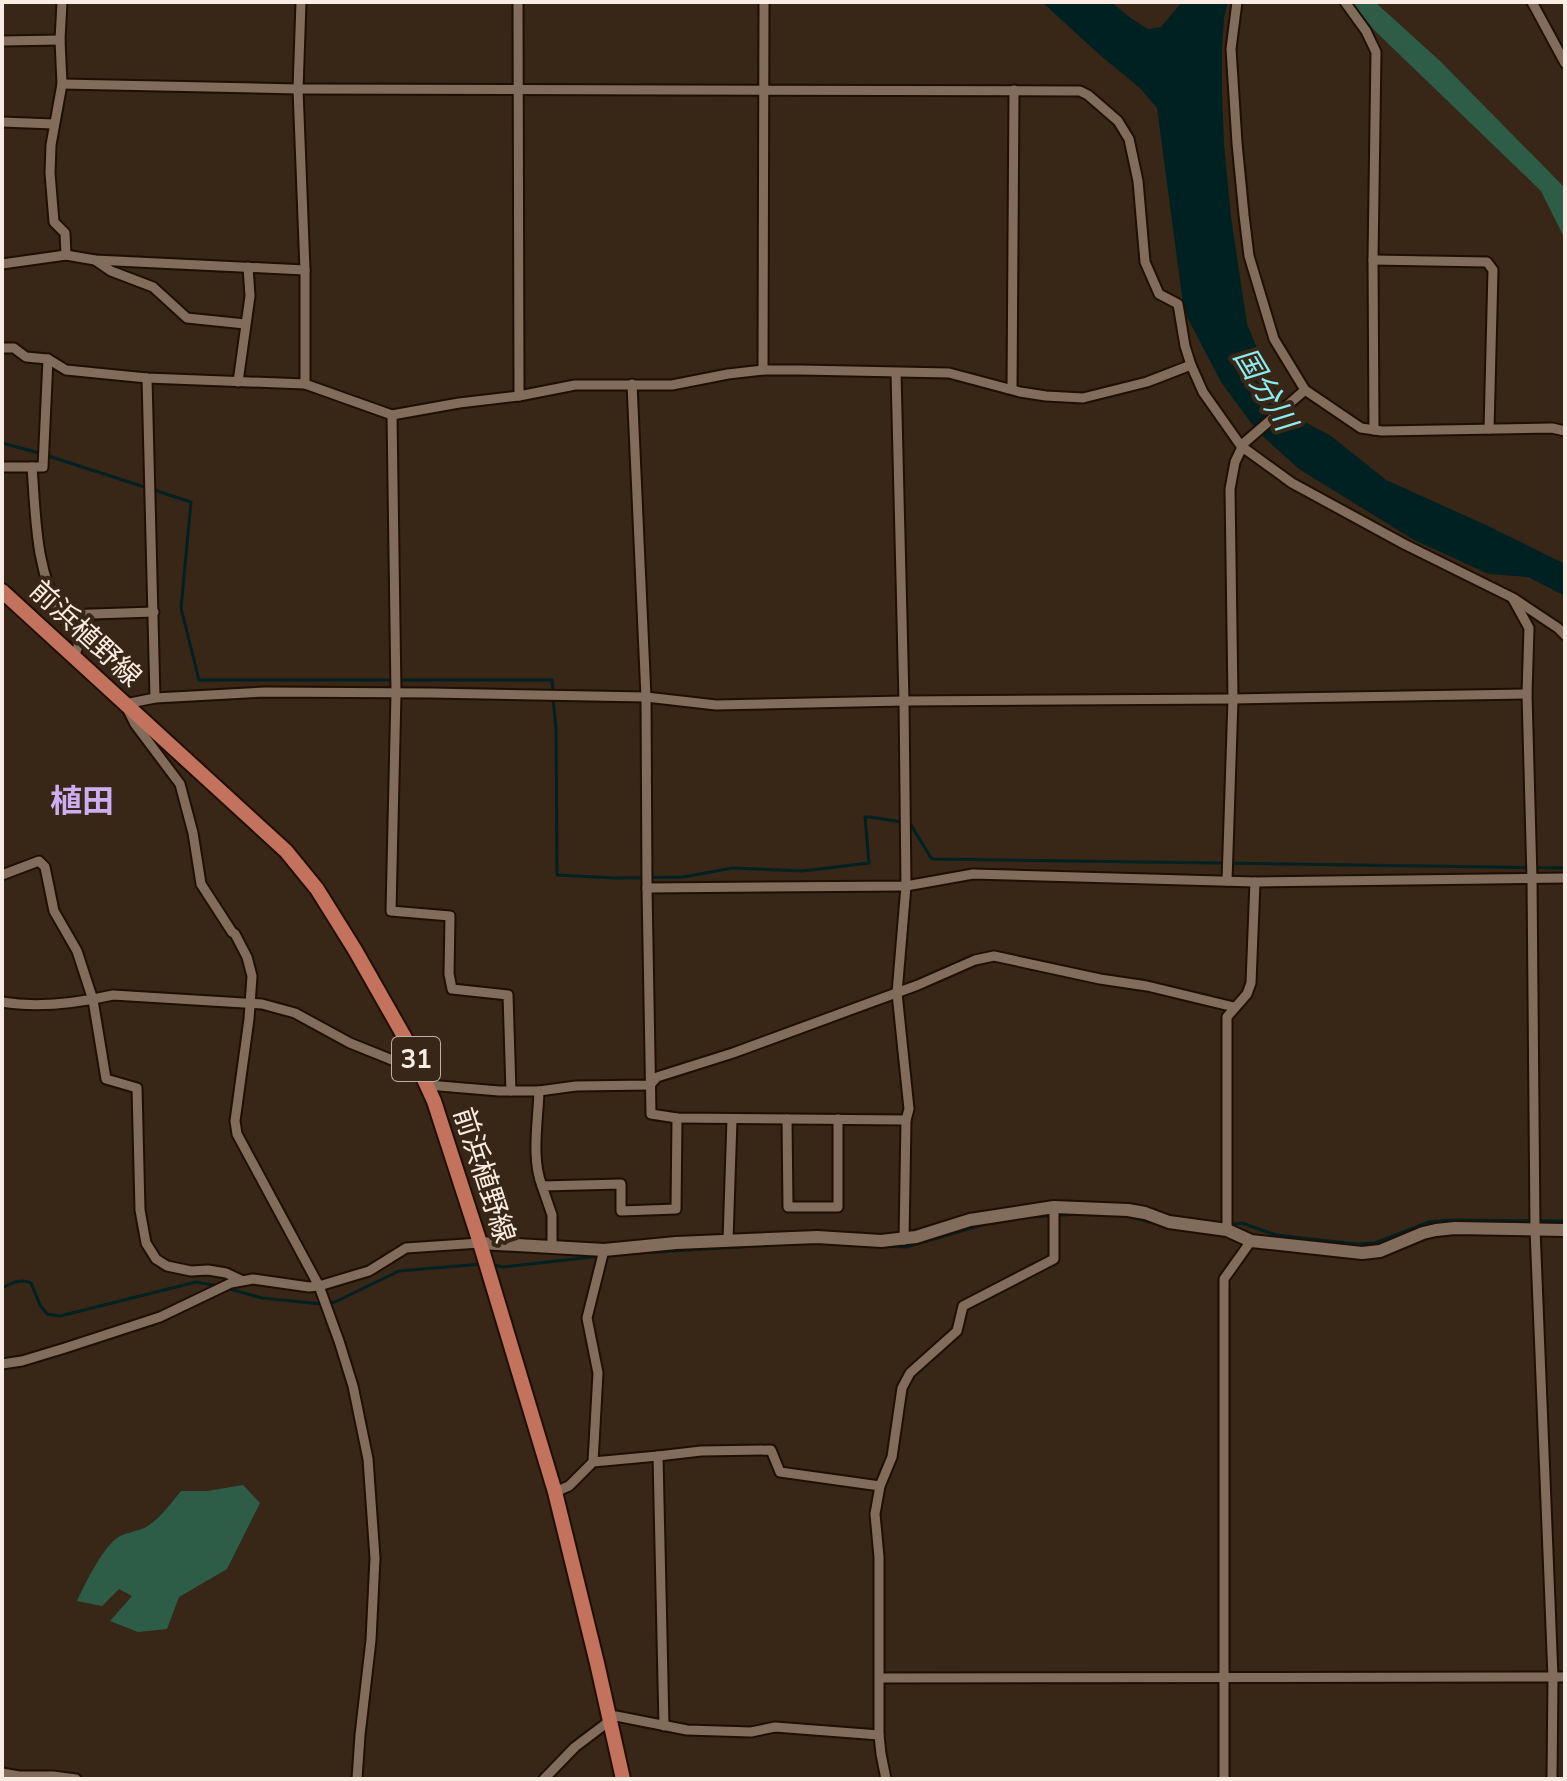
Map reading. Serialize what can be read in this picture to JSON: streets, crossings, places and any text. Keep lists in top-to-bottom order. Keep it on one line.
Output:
{"streets":{"main road":["前浜植野線","31"]},"districts":["植田"],"water":["国分川"]}
